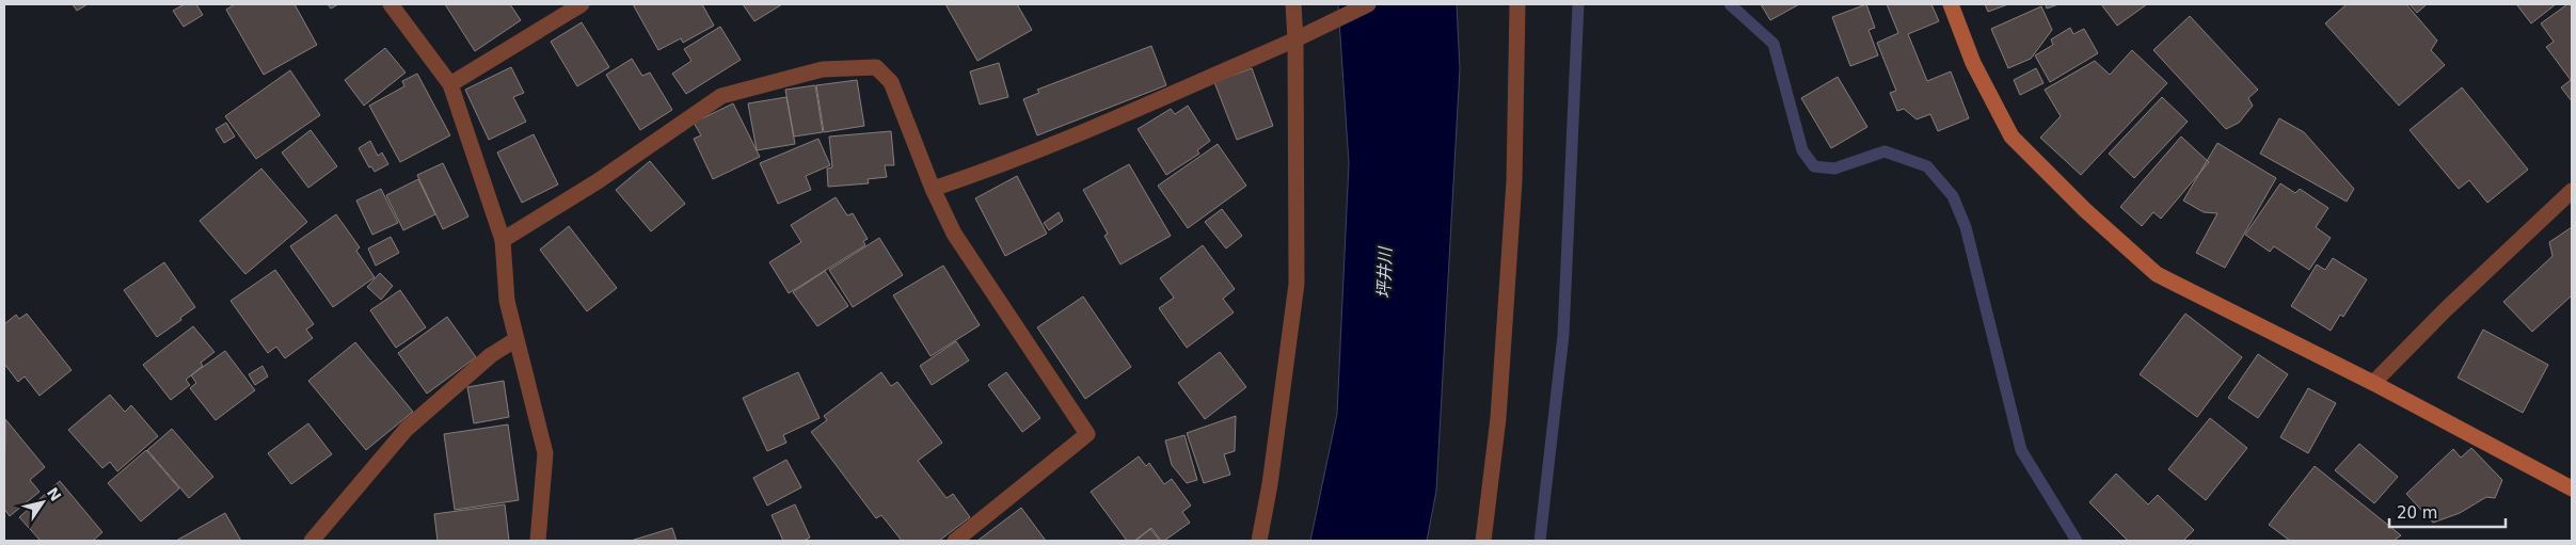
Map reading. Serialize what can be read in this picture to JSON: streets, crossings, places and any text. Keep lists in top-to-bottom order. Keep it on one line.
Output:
{"water":["坪井川"],"scale_bar":"20 m","north":"top right"}
